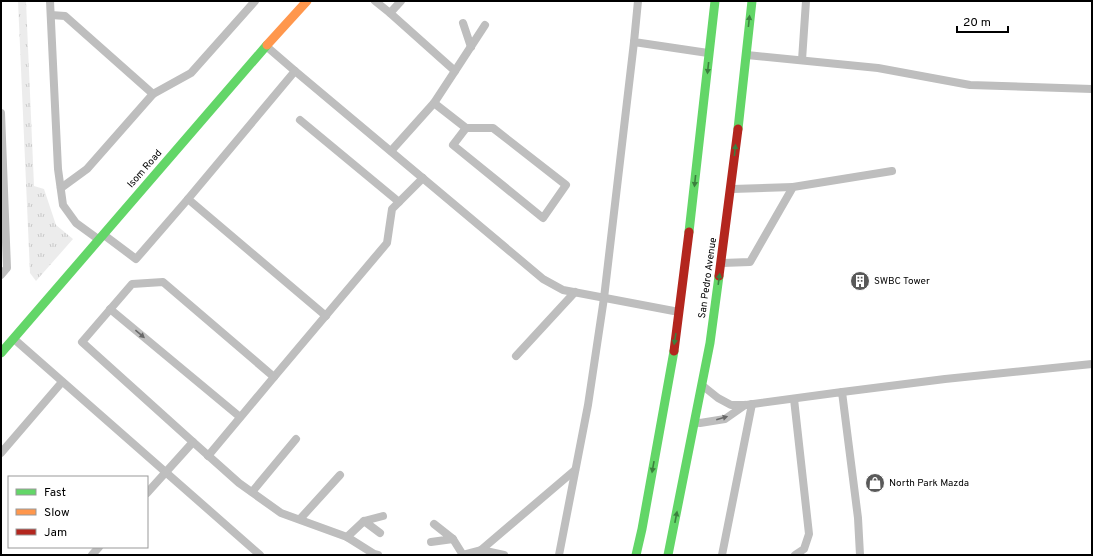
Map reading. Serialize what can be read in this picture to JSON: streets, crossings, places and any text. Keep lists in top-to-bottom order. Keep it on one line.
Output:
{"streets":{"main road":["Isom Road","San Pedro Avenue"]},"places":{"building":["SWBC Tower"],"shop":["North Park Mazda"]},"legend":["Fast","Slow","Jam"],"scale_bar":"20 m"}
